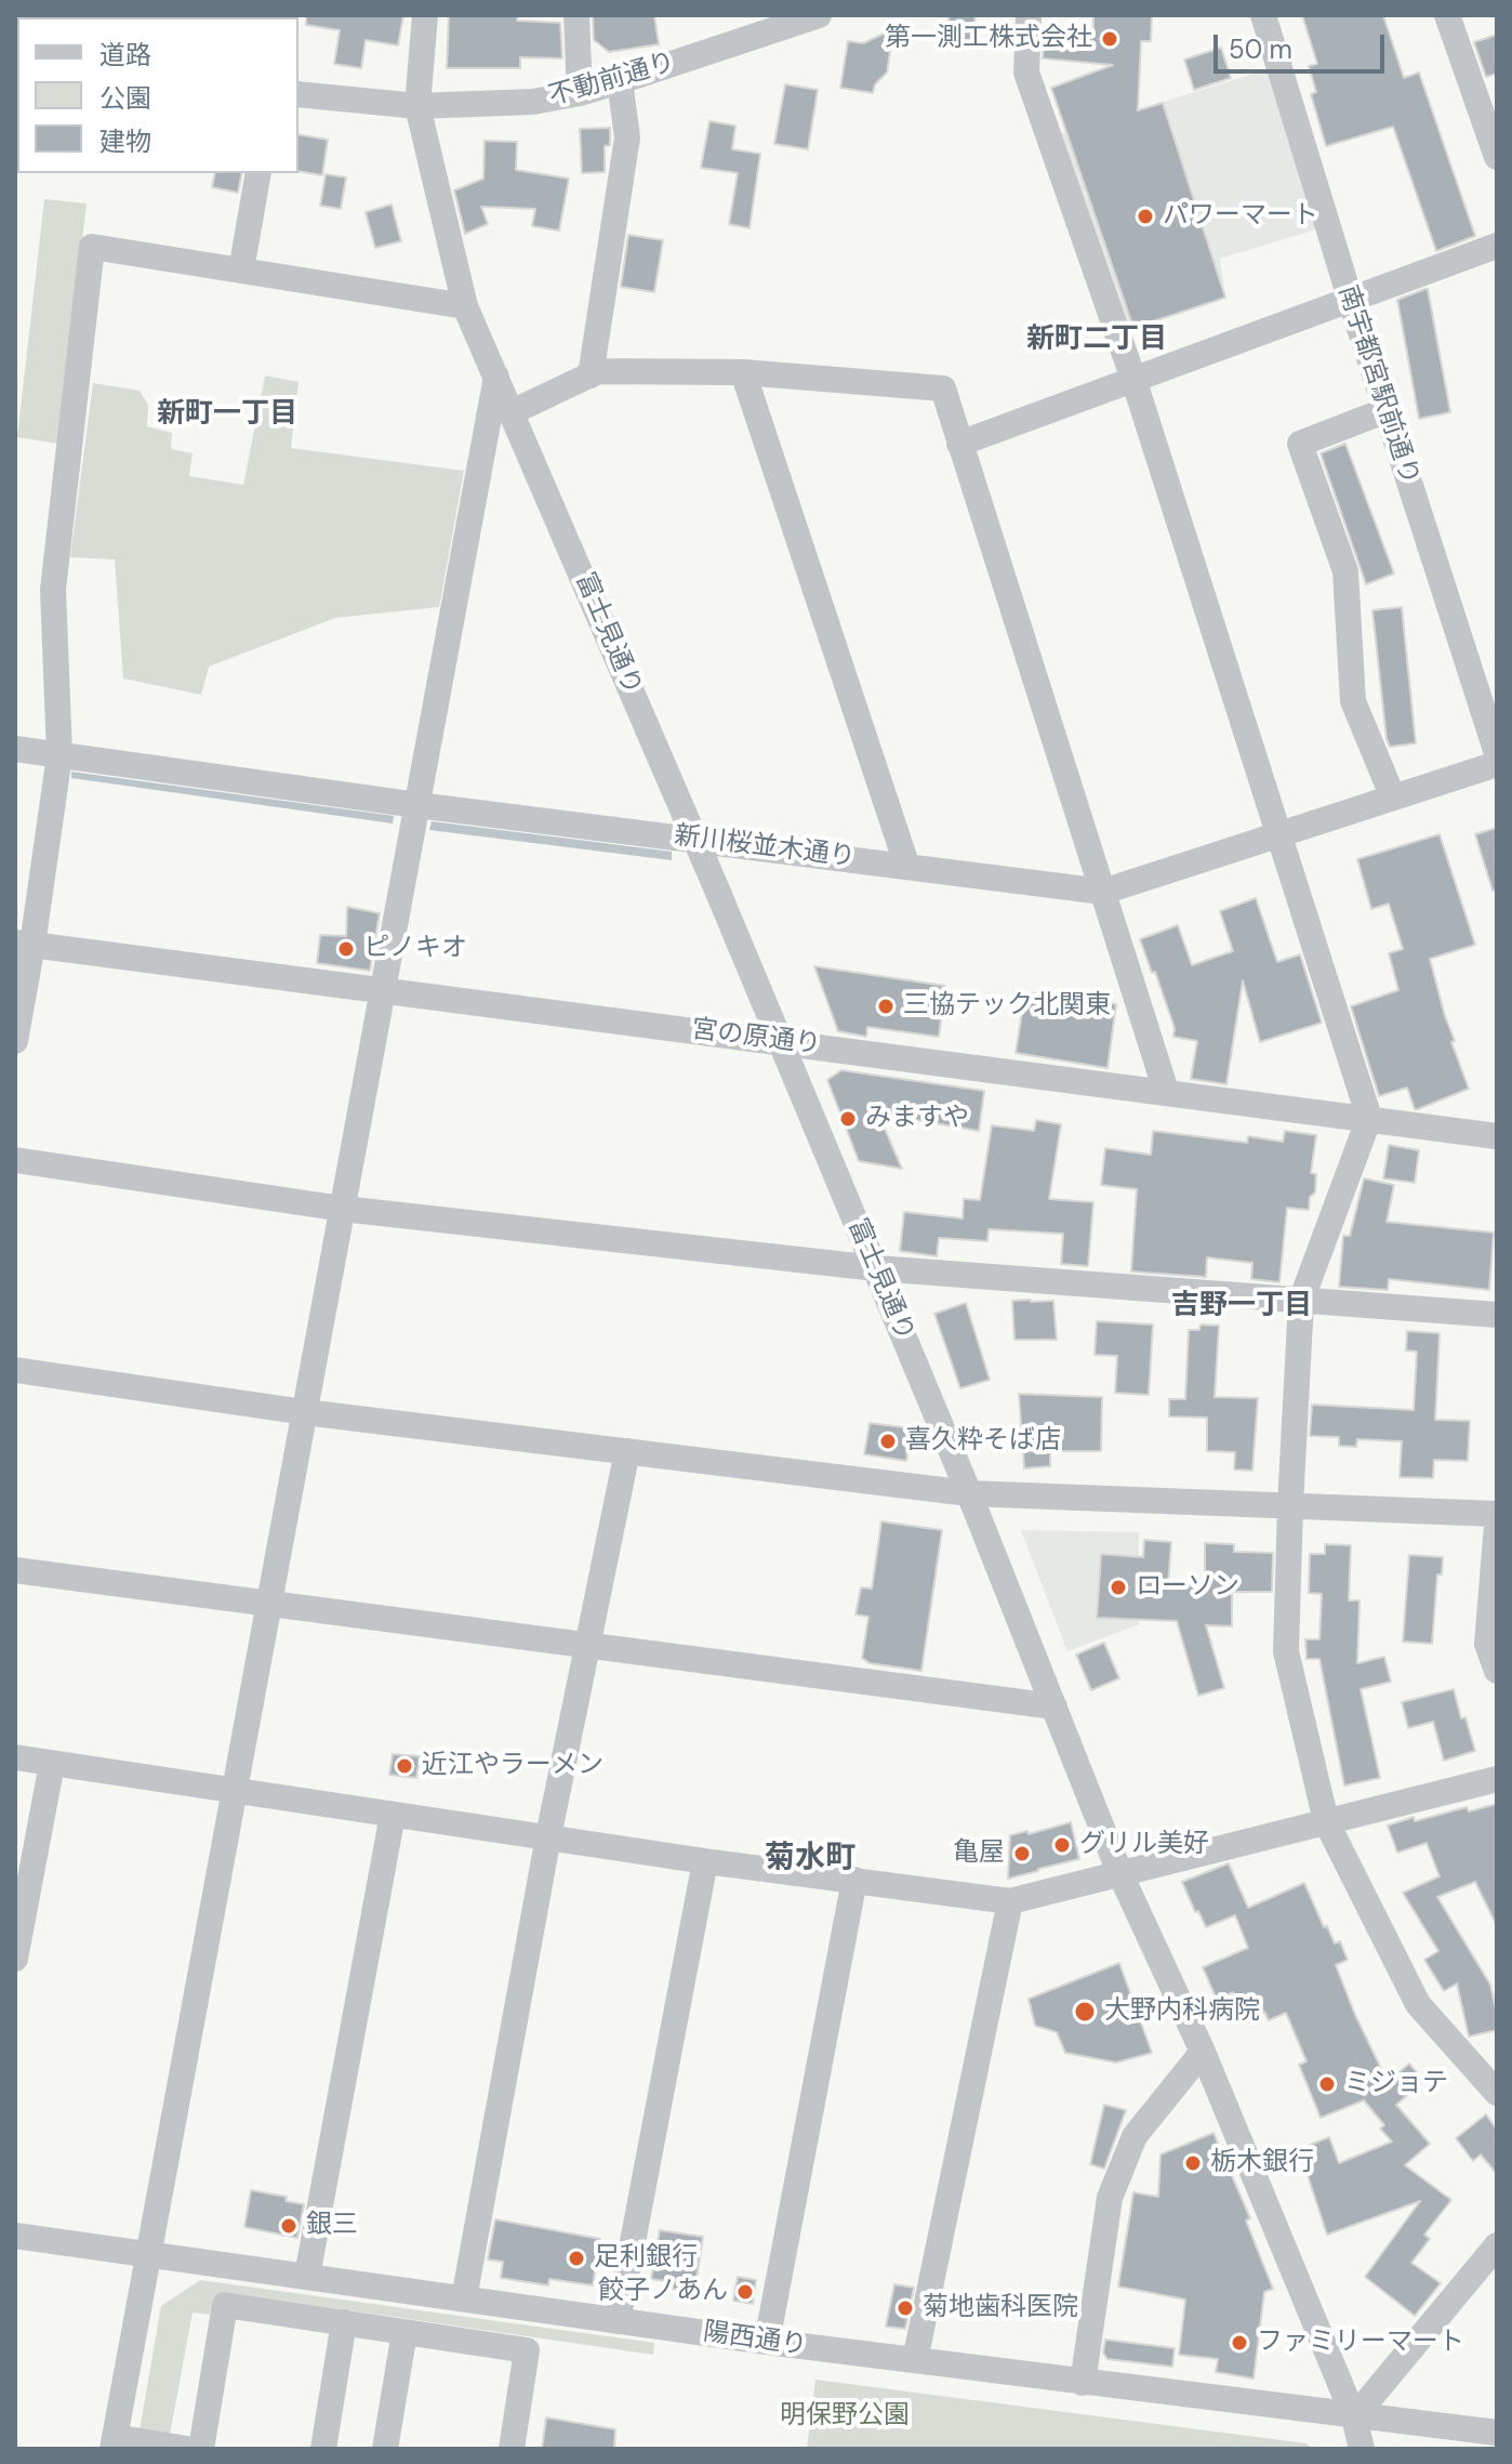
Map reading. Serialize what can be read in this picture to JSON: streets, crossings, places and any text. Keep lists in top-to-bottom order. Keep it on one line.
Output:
{"streets":{"street":["不動前通り","南宇都宮駅前通り","富士見通り","新川桜並木通り","宮の原通り","陽西通り"]},"crossings":[["不動前通り","富士見通り"],["富士見通り","新川桜並木通り"],["富士見通り","宮の原通り"],["富士見通り","陽西通り"]],"districts":["新町二丁目","新町一丁目","吉野一丁目","菊水町"],"parks":["明保野公園"],"places":["第一測工株式会社","パワーマート","ピノキオ","三協テック北関東","みますや","喜久粋そば店","ローソン","近江やラーメン","グリル美好","亀屋","大野内科病院","ミジョテ","栃木銀行","銀三","足利銀行","餃子ノあん","菊地歯科医院","ファミリーマート"],"legend":["道路","公園","建物"],"scale_bar":"50 m"}
